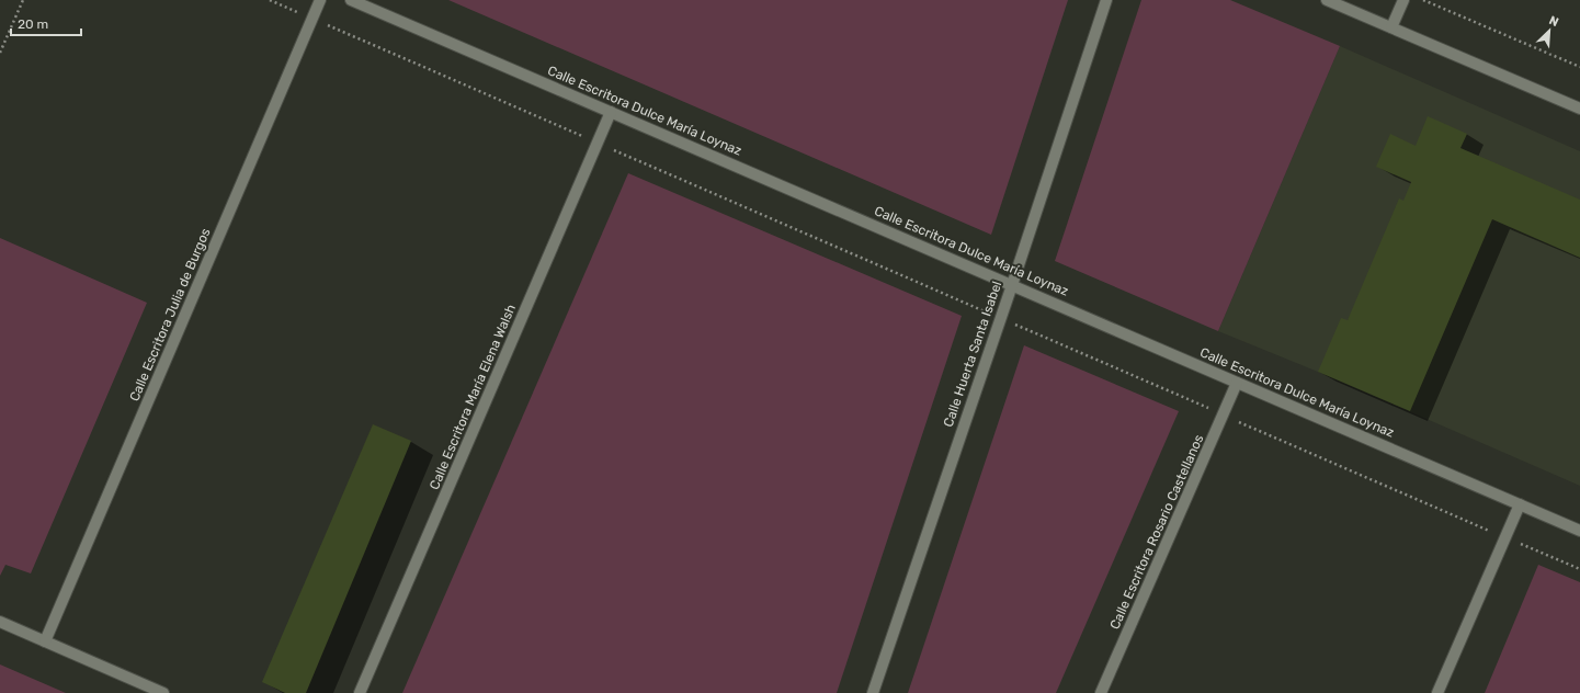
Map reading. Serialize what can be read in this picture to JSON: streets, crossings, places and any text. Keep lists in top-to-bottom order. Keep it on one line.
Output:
{"streets":{"street":["Calle Escritora Dulce María Loynaz","Calle Escritora Julia de Burgos","Calle Huerta Santa Isabel","Calle Escritora María Elena Walsh","Calle Escritora Rosario Castellanos"]},"crossings":[["Calle Escritora Dulce María Loynaz","Calle Huerta Santa Isabel"],["Calle Escritora Dulce María Loynaz","Calle Escritora María Elena Walsh"],["Calle Escritora Dulce María Loynaz","Calle Escritora Rosario Castellanos"]],"scale_bar":"20 m","north":"top right"}
